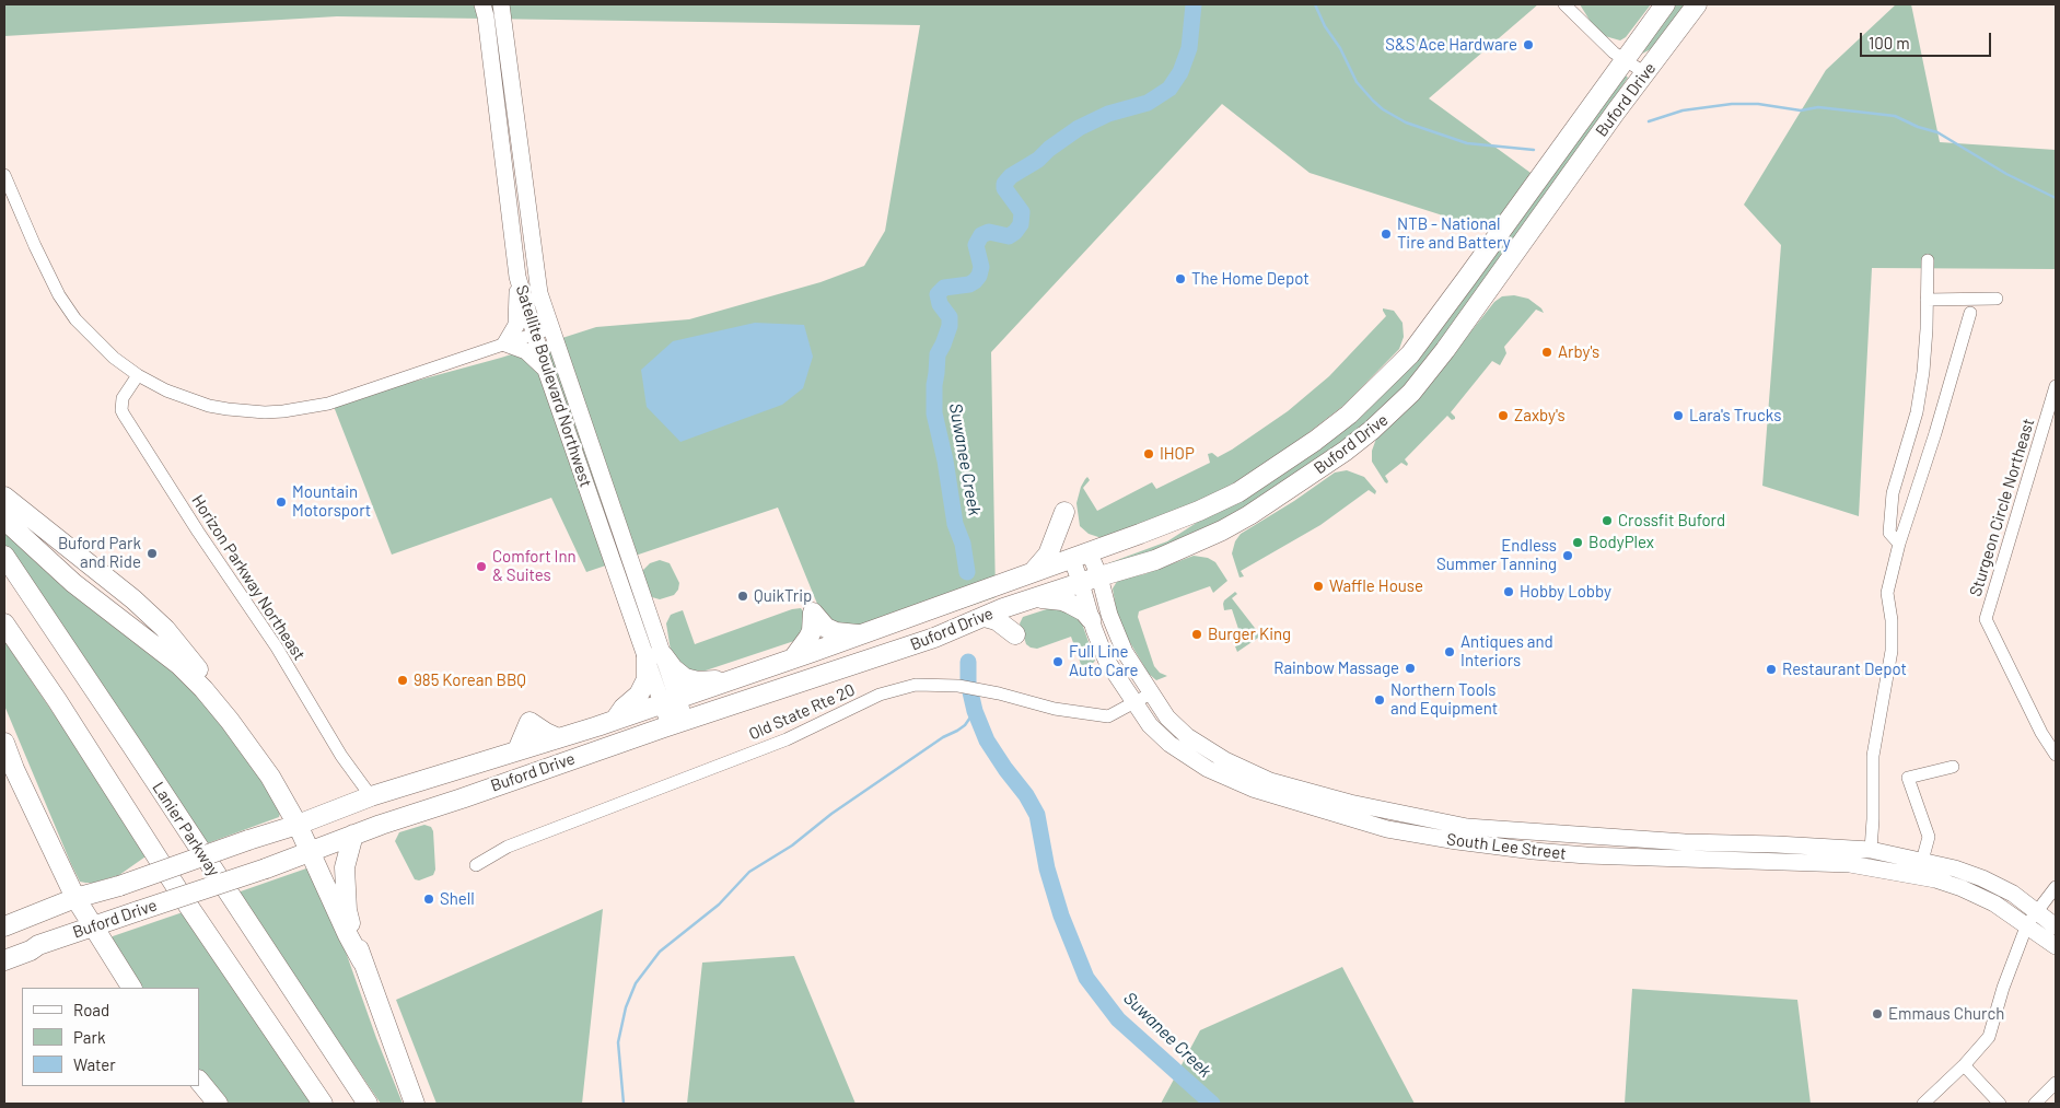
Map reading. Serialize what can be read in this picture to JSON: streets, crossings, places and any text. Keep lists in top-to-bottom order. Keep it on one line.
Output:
{"streets":{"highway":["Buford Drive","Lanier Parkway"],"main road":["Satellite Boulevard Northwest","South Lee Street"],"street":["Sturgeon Circle Northeast","Horizon Parkway Northeast","Old State Rte 20"]},"crossings":[["Buford Drive","Satellite Boulevard Northwest"],["Buford Drive","Horizon Parkway Northeast"],["Buford Drive","South Lee Street"],["Old State Rte 20","South Lee Street"]],"water":["Suwanee Creek"],"places":["S&S Ace Hardware","NTB - National Tire and Battery","The Home Depot","Arby's","Zaxby's","Lara's Trucks","IHOP","Mountain Motorsport","Crossfit Buford","BodyPlex","Buford Park and Ride","Endless Summer Tanning","Comfort Inn & Suites","Waffle House","Hobby Lobby","QuikTrip","Burger King","Antiques and Interiors","Full Line Auto Care","Rainbow Massage","Restaurant Depot","985 Korean BBQ","Northern Tools and Equipment","Shell","Emmaus Church"],"legend":["Road","Park","Water"],"scale_bar":"100 m"}
